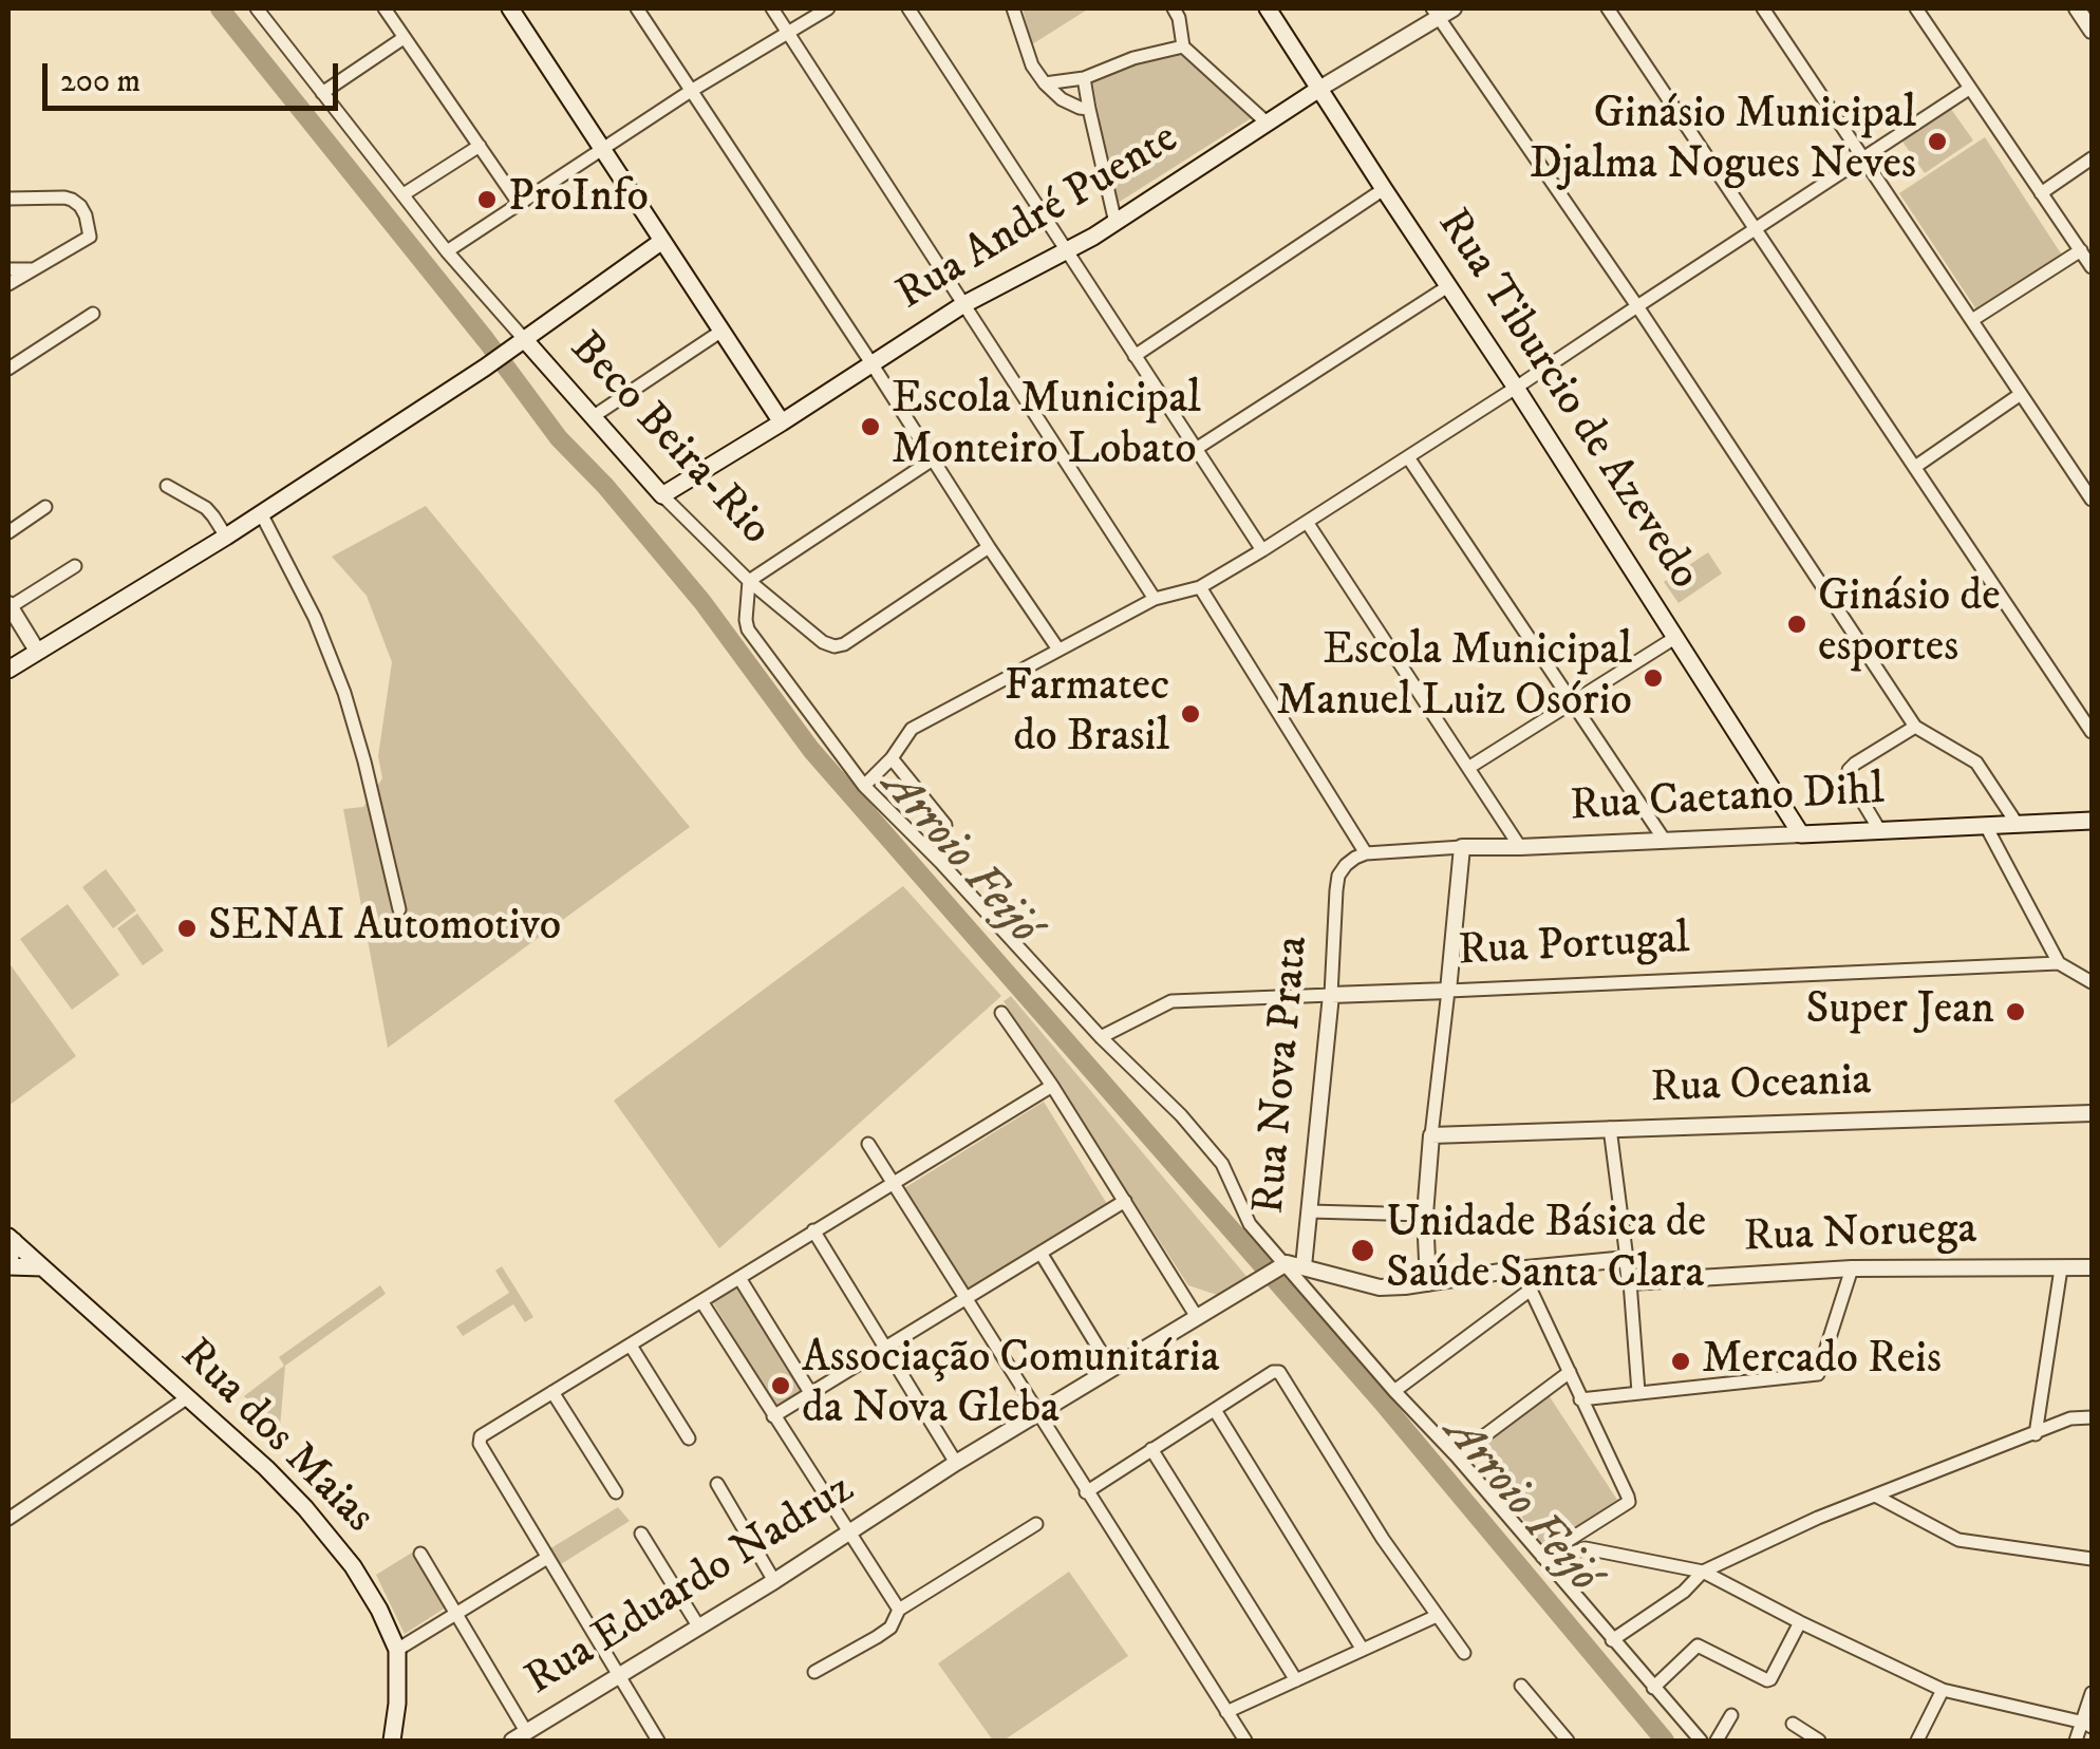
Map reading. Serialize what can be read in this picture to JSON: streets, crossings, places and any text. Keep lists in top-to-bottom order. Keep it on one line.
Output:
{"streets":{"main road":["Rua André Puente","Rua Tiburcio de Azevedo","Beco Beira-Rio","Rua Caetano Dihl","Rua dos Maias"],"street":["Rua Portugal","Rua Nova Prata","Rua Oceania","Rua Noruega","Rua Eduardo Nadruz"]},"crossings":[["Rua André Puente","Rua Tiburcio de Azevedo"],["Rua André Puente","Beco Beira-Rio"],["Rua Tiburcio de Azevedo","Rua Caetano Dihl"],["Beco Beira-Rio","Rua Portugal"],["Beco Beira-Rio","Rua Eduardo Nadruz"],["Rua Caetano Dihl","Rua Nova Prata"],["Rua Portugal","Rua Nova Prata"]],"water":["Arroio Feijó"],"places":["Ginásio Municipal Djalma Nogues Neves","ProInfo","Escola Municipal Monteiro Lobato","Ginásio de esportes","Escola Municipal Manuel Luiz Osório","Farmatec do Brasil","SENAI Automotivo","Super Jean","Unidade Básica de Saúde Santa Clara","Mercado Reis","Associação Comunitária da Nova Gleba"],"scale_bar":"200 m"}
